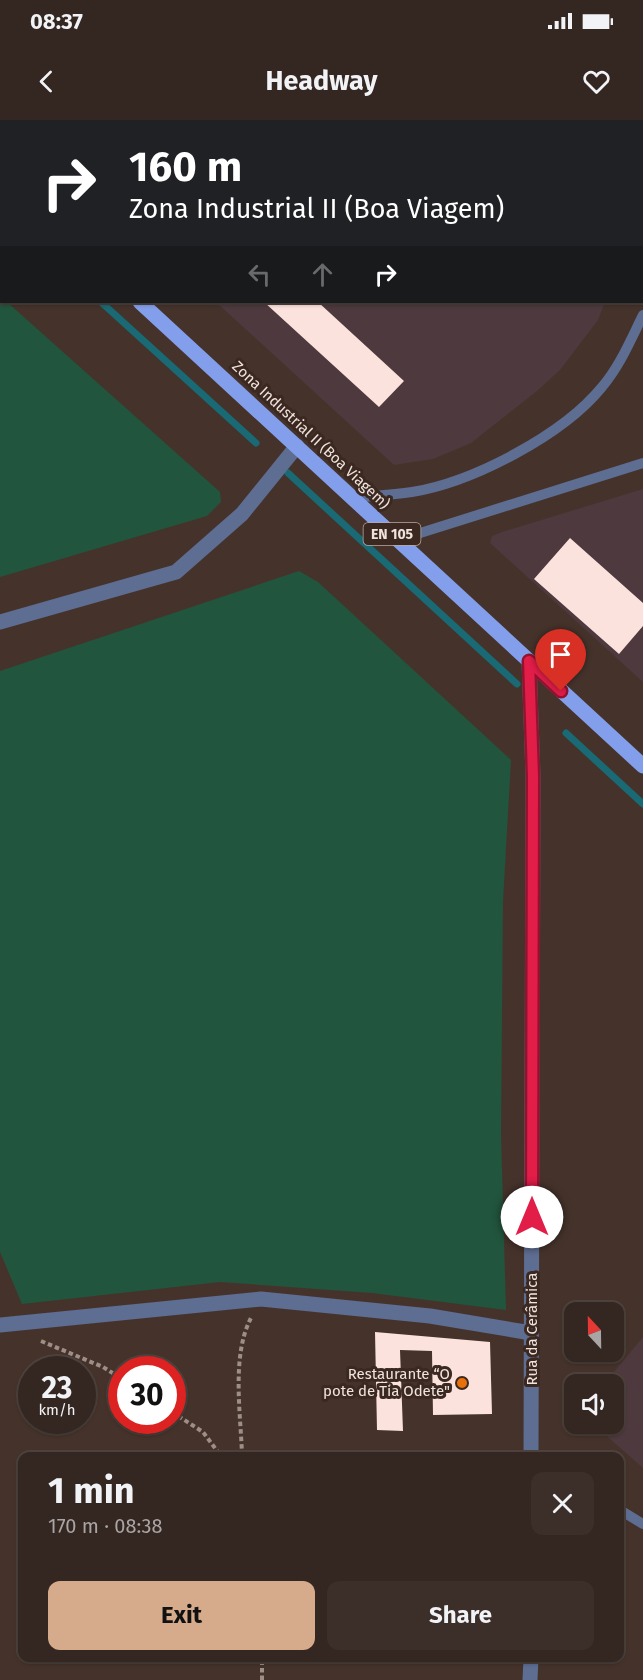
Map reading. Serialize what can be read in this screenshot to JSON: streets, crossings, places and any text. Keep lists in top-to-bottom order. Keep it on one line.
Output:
{"streets":{"main road":["Zona Industrial II (Boa Viagem)","EN 105"],"street":["Rua da Cerâmica"]},"crossings":[["Zona Industrial II (Boa Viagem)","Rua da Cerâmica"]],"places":["Restaurante “O pote de Tia Odete\""],"north":"top","page":{"status":"08:37","header":"Headway","turn":["160 m","Zona Industrial II (Boa Viagem)"],"speed":"23 km/h","limit":"30","heading":["1 min","170 m · 08:38"],"buttons":["Exit","Share"]}}
